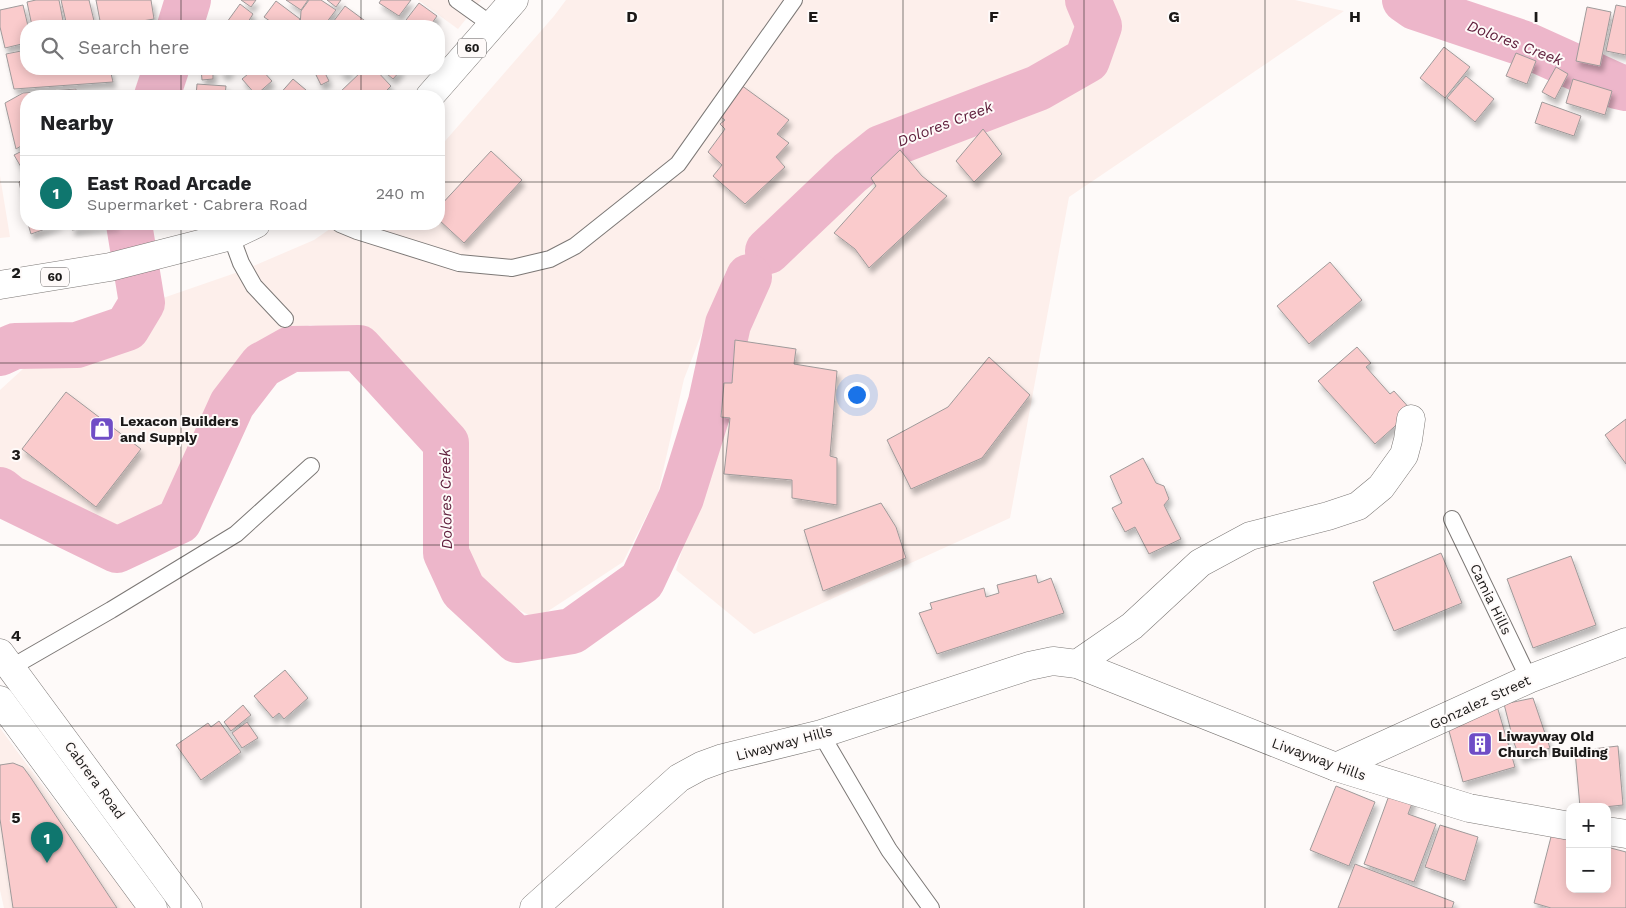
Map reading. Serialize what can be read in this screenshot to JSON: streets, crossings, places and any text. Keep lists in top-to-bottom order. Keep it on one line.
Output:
{"streets":{"street":["60","Gonzalez Street","Liwayway Hills","Cabrera Road"],"lane":["Camia Hills"]},"crossings":[["Camia Hills","Gonzalez Street"],["Gonzalez Street","Liwayway Hills"]],"water":["Dolores Creek"],"places":{"shop":["Lexacon Builders and Supply"],"building":["Liwayway Old Church Building"]},"page":{"search":"Search here","heading":"Nearby","list":[{"mark":"1","name":"East Road Arcade","note":"Supermarket · Cabrera Road","value":"240 m"}],"map_buttons":["+","−"],"pins":"1"},"grid":{"columns":["D","E","F","G","H","I"],"rows":["2","3","4","5"]}}
